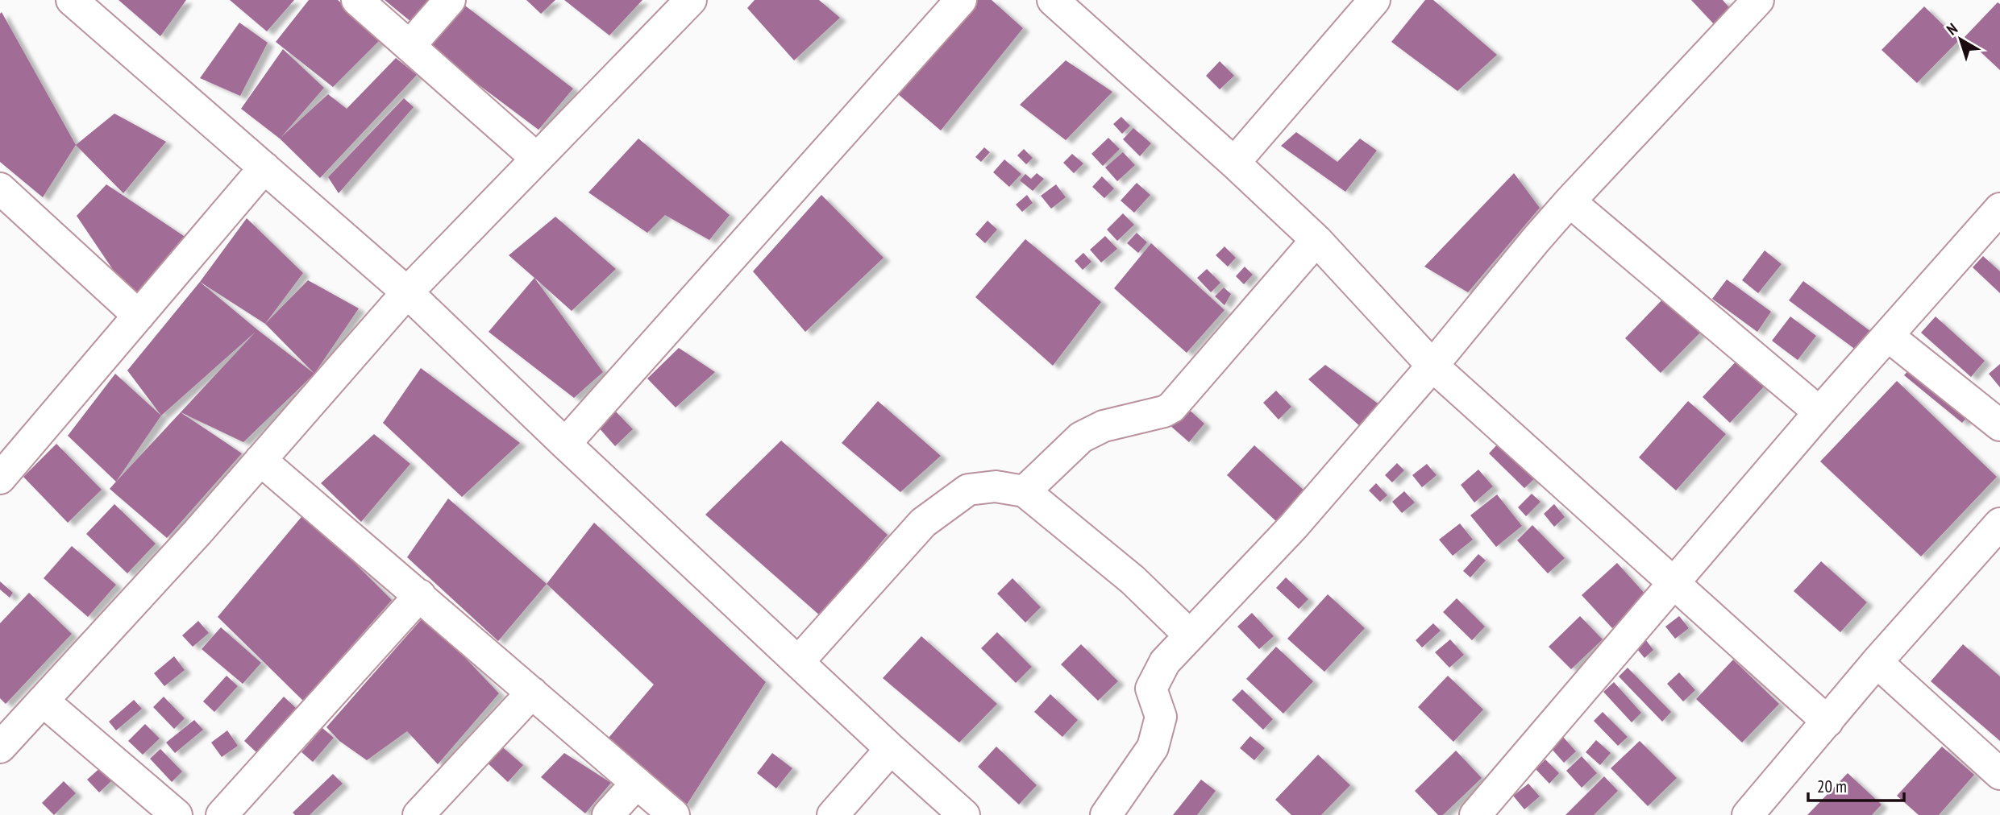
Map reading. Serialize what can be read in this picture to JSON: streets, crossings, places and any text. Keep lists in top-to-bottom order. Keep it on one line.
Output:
{"scale_bar":"20 m","north":"top left"}
